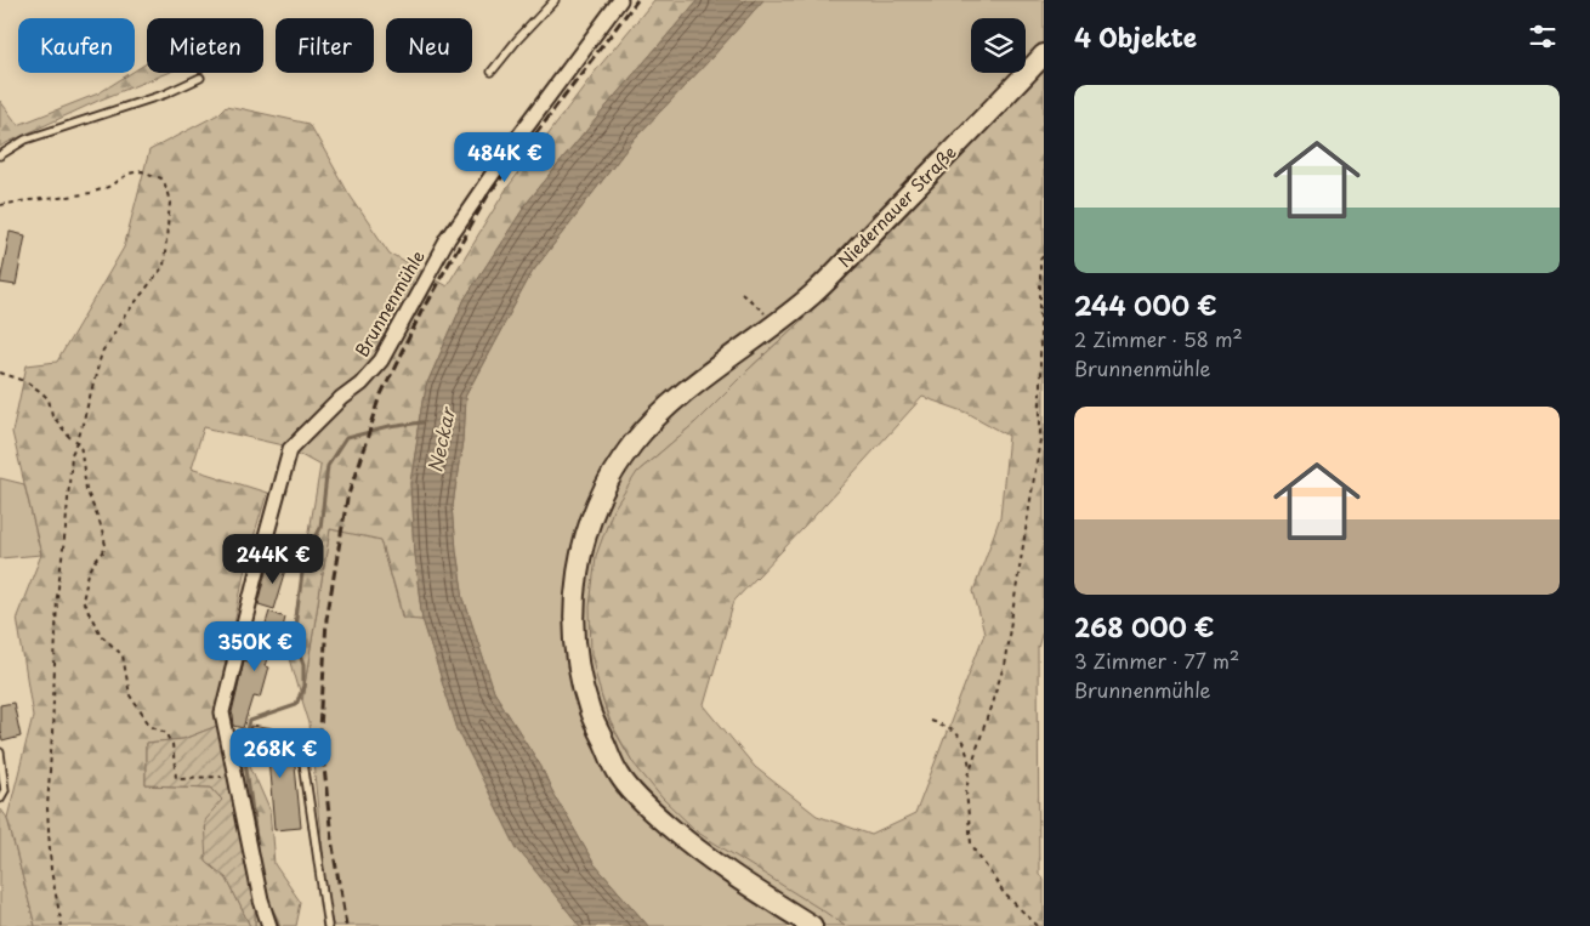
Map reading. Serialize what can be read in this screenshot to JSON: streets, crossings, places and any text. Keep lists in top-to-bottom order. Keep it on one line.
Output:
{"streets":{"main road":["Niedernauer Straße"],"street":["Brunnenmühle"]},"water":["Neckar"],"page":{"heading":"4 Objekte","chip":["Kaufen","Mieten","Filter","Neu"],"list":[{"name":"244 000 €","note":"2 Zimmer · 58 m² · Brunnenmühle"},{"name":"268 000 €","note":"3 Zimmer · 77 m² · Brunnenmühle"}],"price":["484K €","244K €","350K €","268K €"]}}
